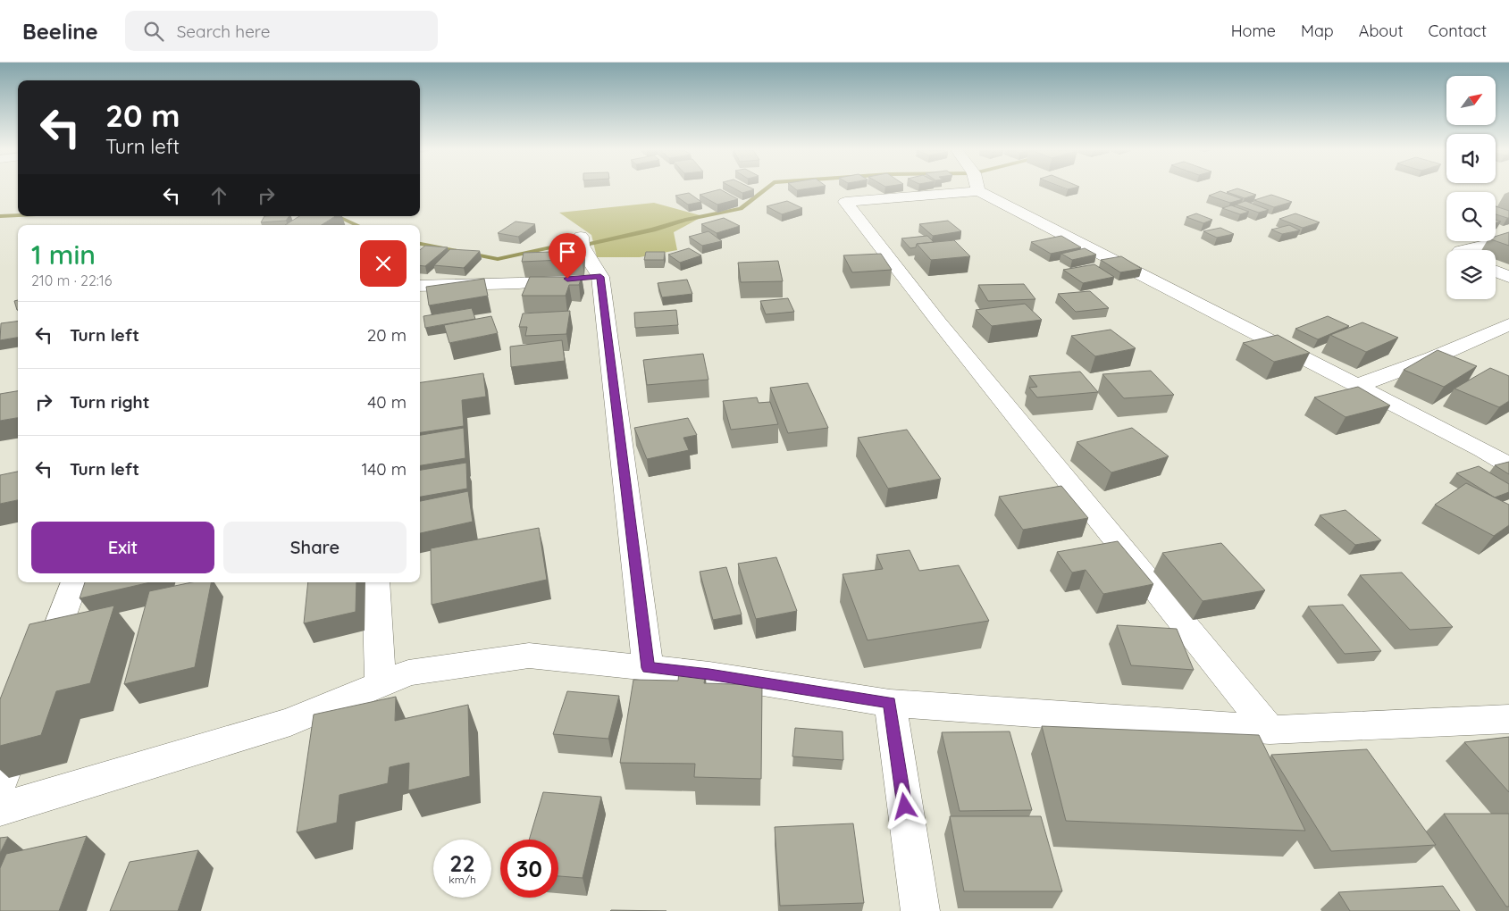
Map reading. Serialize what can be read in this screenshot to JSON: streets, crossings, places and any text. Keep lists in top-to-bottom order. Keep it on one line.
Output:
{"north":"top right","page":{"header":"Beeline","search":"Search here","nav":["Home","Map","About","Contact"],"turn":["20 m","Turn left"],"heading":["1 min","210 m · 22:16"],"list":[{"name":"Turn left","value":"20 m"},{"name":"Turn right","value":"40 m"},{"name":"Turn left","value":"140 m"}],"buttons":["Exit","Share"],"speed":"22 km/h","limit":"30"}}
